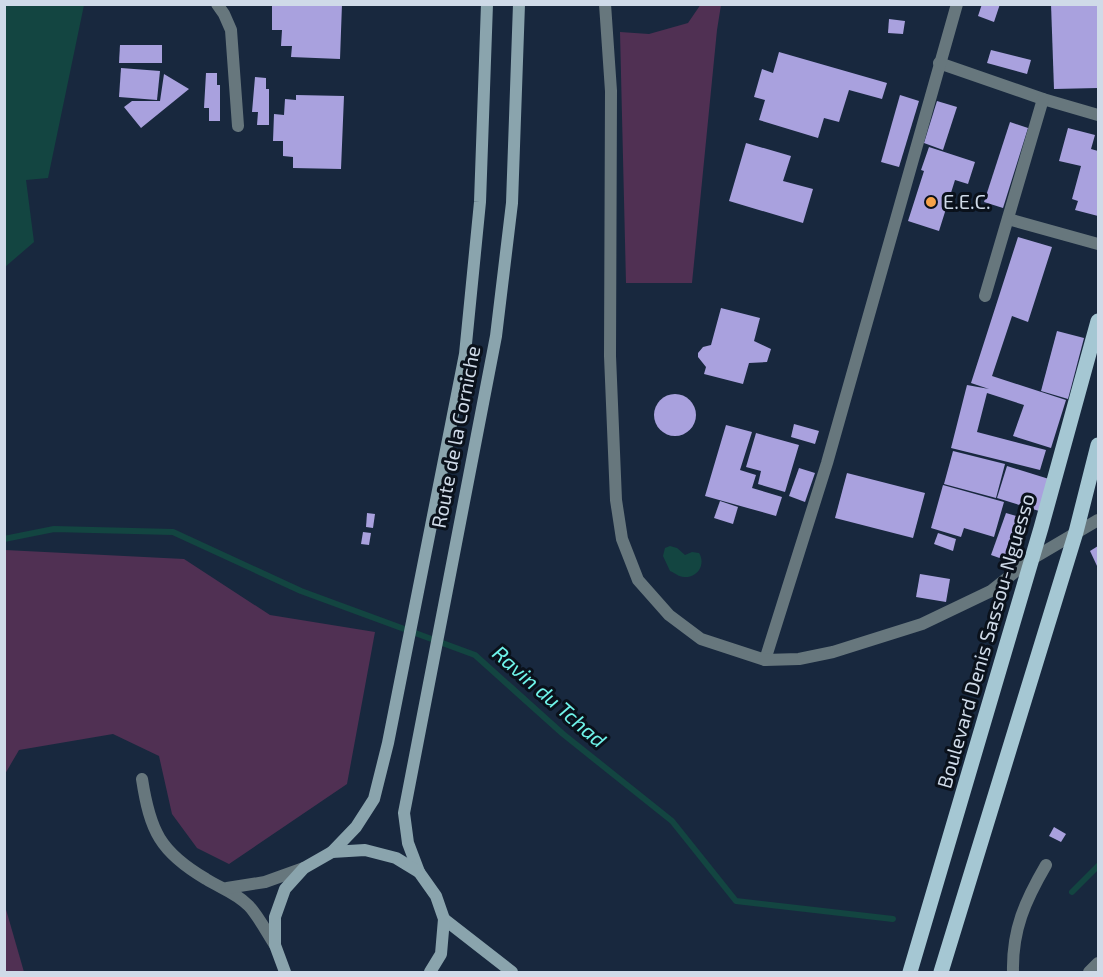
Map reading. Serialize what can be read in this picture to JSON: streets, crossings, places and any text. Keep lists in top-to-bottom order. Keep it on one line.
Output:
{"streets":{"main road":["Route de la Corniche","Boulevard Denis Sassou-Nguesso"]},"water":["Ravin du Tchad"],"places":["E.E.C."]}
